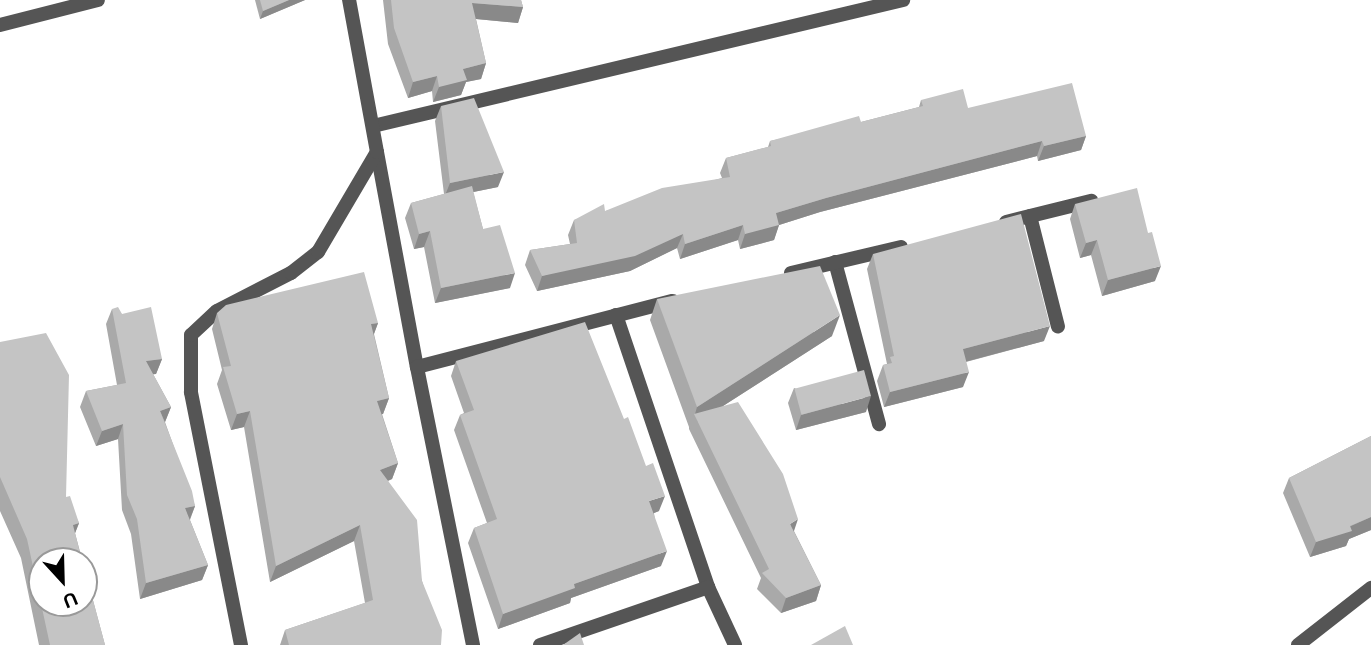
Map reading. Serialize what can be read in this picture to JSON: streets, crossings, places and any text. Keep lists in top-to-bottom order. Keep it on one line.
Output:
{"north":"bottom"}
